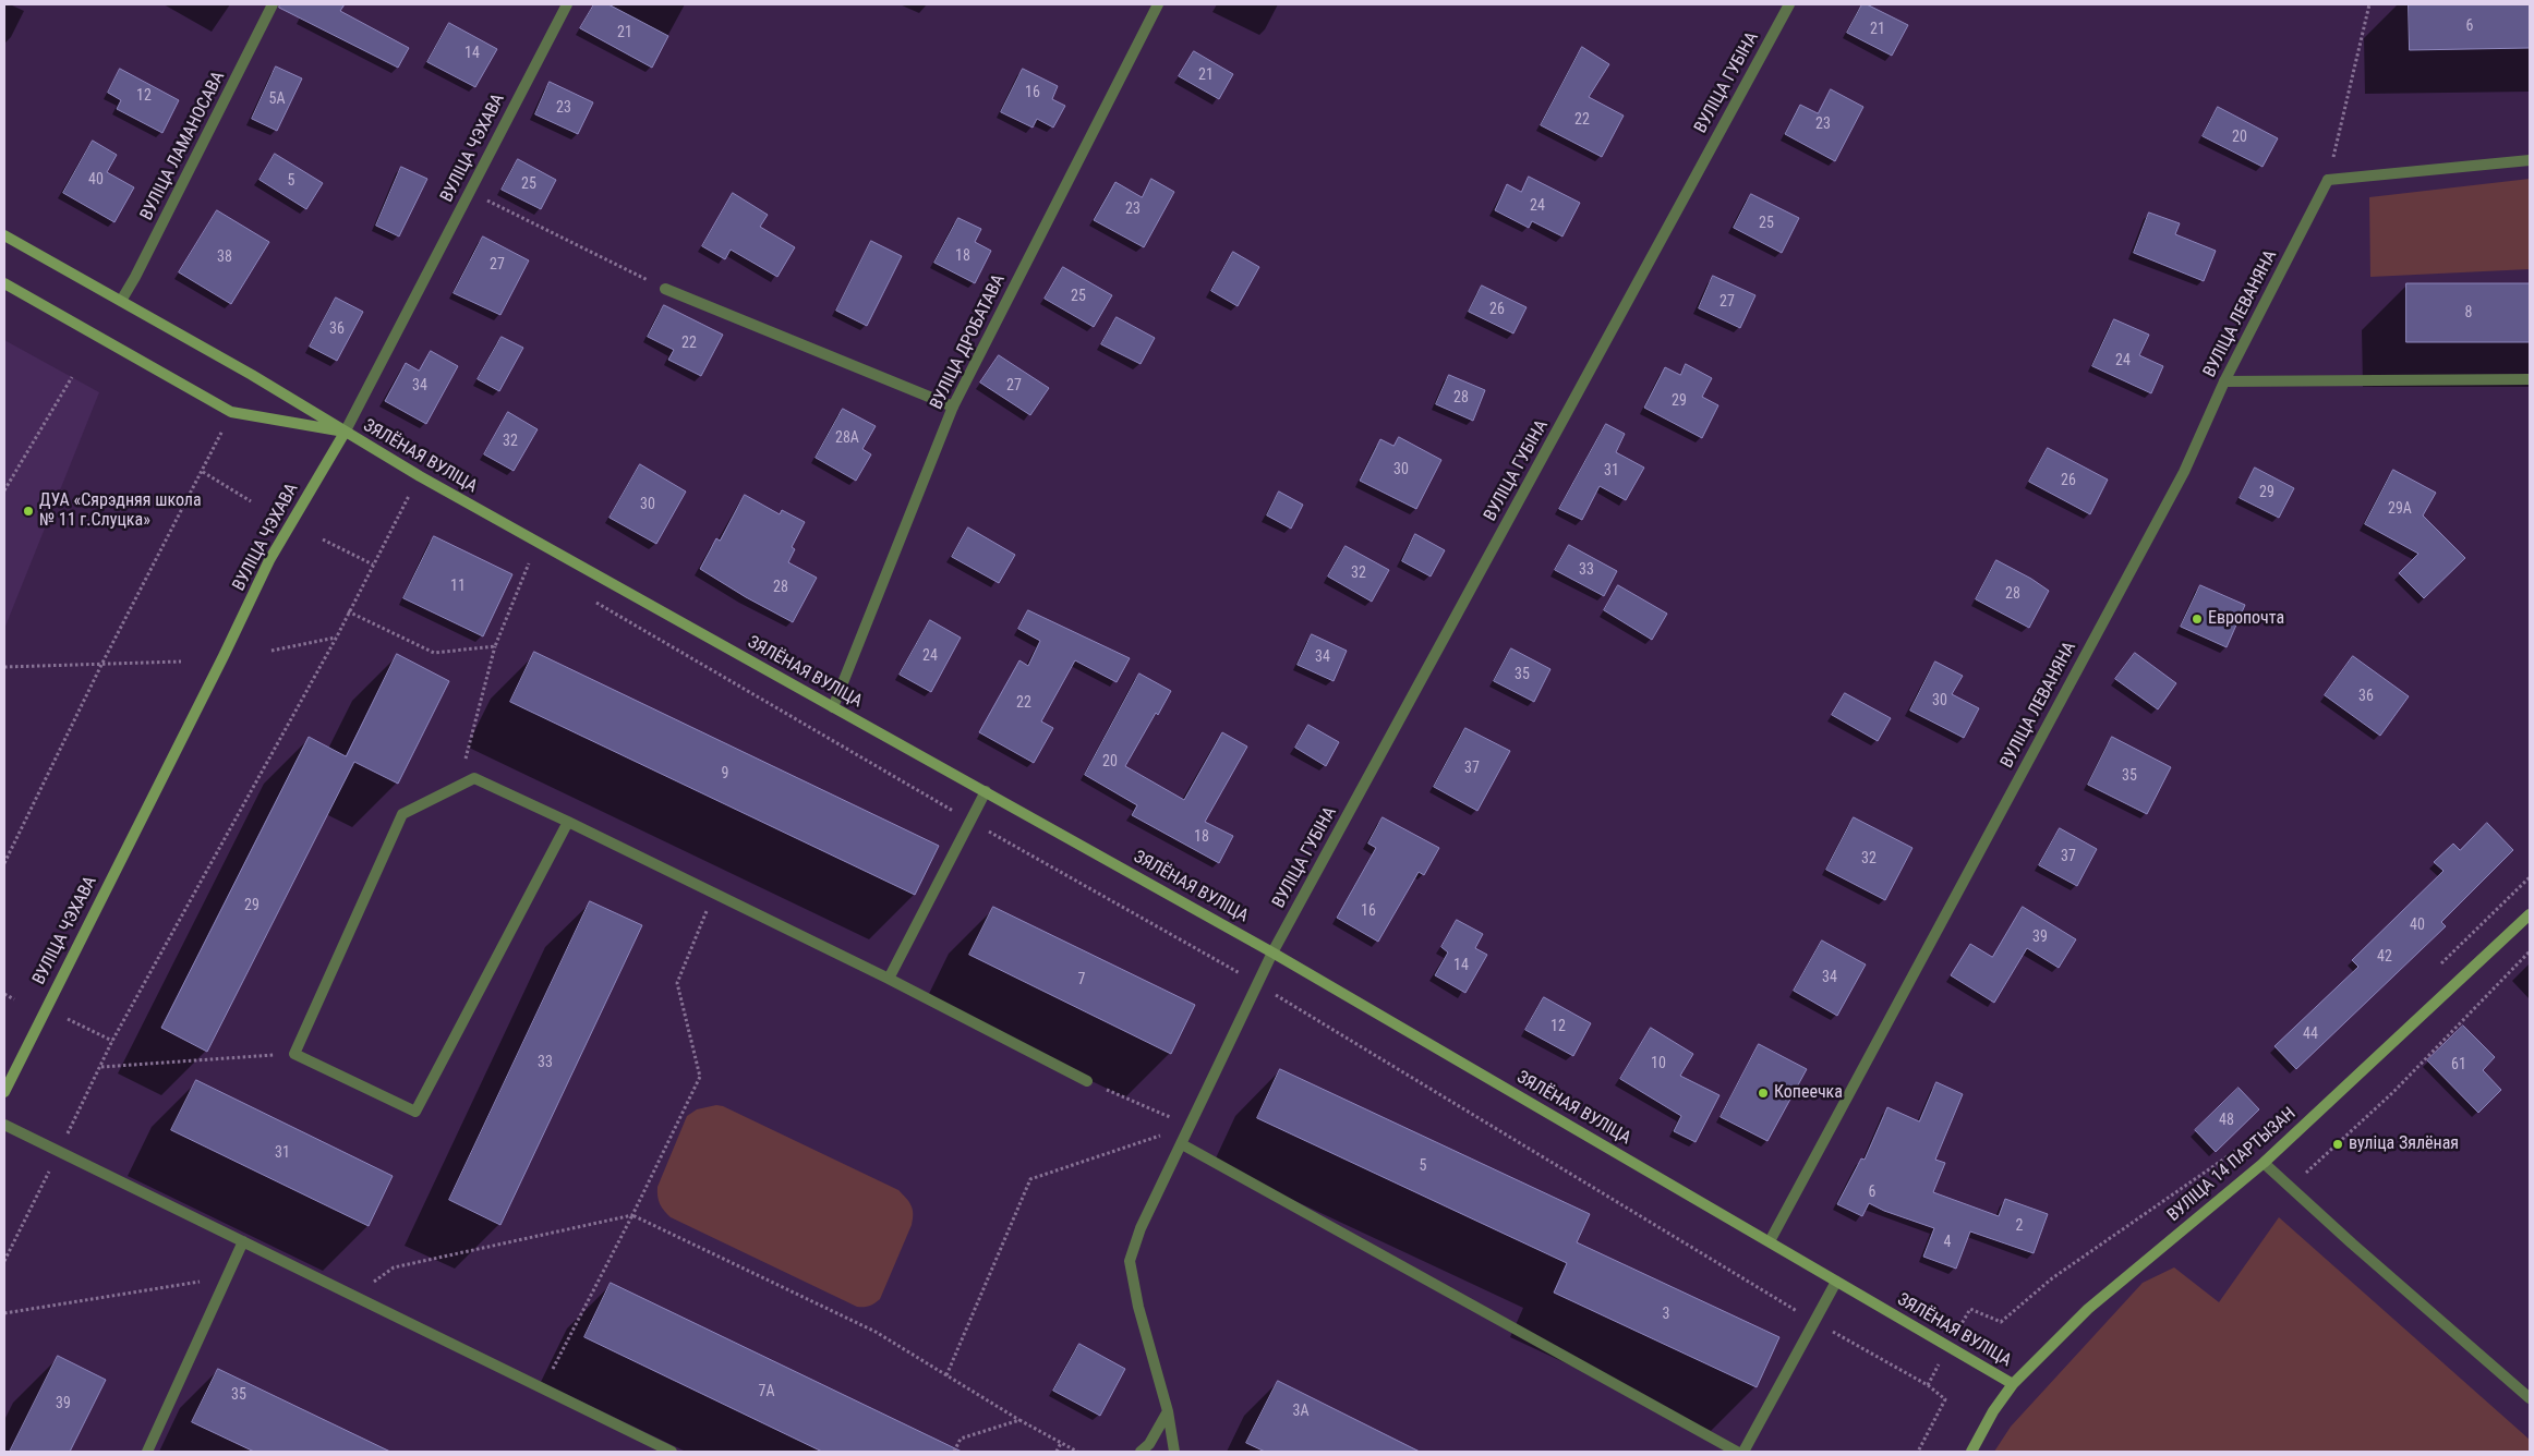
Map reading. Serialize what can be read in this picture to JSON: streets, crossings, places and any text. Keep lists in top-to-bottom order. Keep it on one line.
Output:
{"streets":{"main road":["ВУЛІЦА ЧЭХАВА","ЗЯЛЁНАЯ ВУЛІЦА","ВУЛІЦА 14 ПАРТЫЗАН"],"street":["ВУЛІЦА ГУБІНА","ВУЛІЦА ЛАМАНОСАВА","ВУЛІЦА ЛЕВАНЯНА","ВУЛІЦА ДРОБАТАВА"]},"crossings":[["ВУЛІЦА ГУБІНА","ЗЯЛЁНАЯ ВУЛІЦА"],["ВУЛІЦА ЛАМАНОСАВА","ЗЯЛЁНАЯ ВУЛІЦА"],["ВУЛІЦА ЧЭХАВА","ЗЯЛЁНАЯ ВУЛІЦА"],["ВУЛІЦА ЛЕВАНЯНА","ЗЯЛЁНАЯ ВУЛІЦА"],["ВУЛІЦА ДРОБАТАВА","ЗЯЛЁНАЯ ВУЛІЦА"],["ЗЯЛЁНАЯ ВУЛІЦА","ВУЛІЦА 14 ПАРТЫЗАН"]],"places":["ДУА «Сярэдняя школа № 11 г.Слуцка»","Европочта","Копеечка","вуліца Зялёная"],"house_numbers":["6","21","21","14","21","16","12","5А","23","22","23","20","40","5","25","24","23","25","18","38","27","25","27","26","8","36","22","24","34","27","28","29","28А","32","30","31","26","29","30","29А","33","32","11","28","28","24","34","35","36","30","22","20","37","9","35","18","37","32","29","16","40","39","42","14","34","7","12","44","33","10","61","48","31","5","6","2","4","3","7А","35","39","3А"]}
